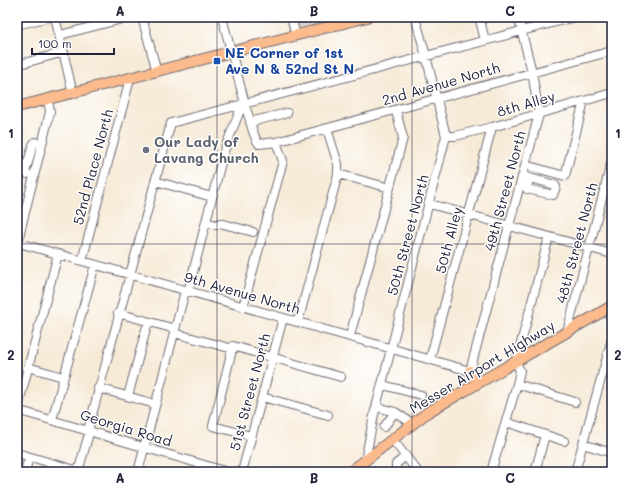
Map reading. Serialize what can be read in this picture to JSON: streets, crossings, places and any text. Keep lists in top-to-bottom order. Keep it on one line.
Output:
{"streets":{"main road":["Messer Airport Highway"],"street":["2nd Avenue North","8th Alley","52nd Place North","49th Street North","50th Street North","50th Alley","48th Street North","9th Avenue North","51st Street North","Georgia Road"]},"crossings":[["2nd Avenue North","49th Street North"],["2nd Avenue North","50th Street North"],["8th Alley","49th Street North"],["8th Alley","50th Street North"],["8th Alley","50th Alley"],["52nd Place North","9th Avenue North"],["49th Street North","9th Avenue North"],["50th Street North","9th Avenue North"],["50th Street North","Messer Airport Highway"],["50th Alley","9th Avenue North"],["48th Street North","Messer Airport Highway"],["9th Avenue North","51st Street North"]],"places":{"transit":["NE Corner of 1st Ave N & 52nd St N"],"other":["Our Lady of Lavang Church"]},"scale_bar":"100 m","grid":{"columns":["A","B","C"],"rows":["1","2"]}}
